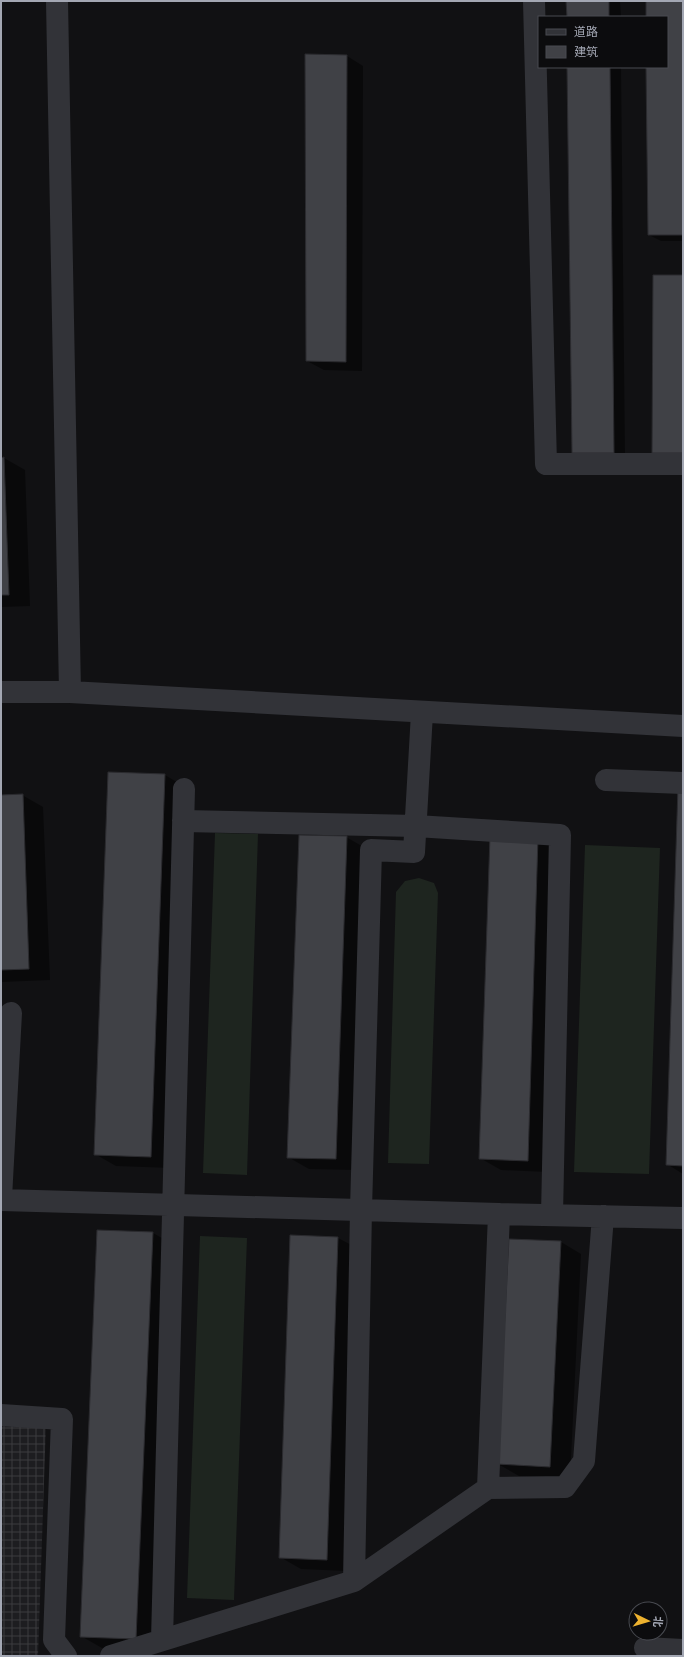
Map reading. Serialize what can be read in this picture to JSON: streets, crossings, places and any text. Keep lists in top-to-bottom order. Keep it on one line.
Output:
{"legend":["道路","建筑"],"north":"right"}
